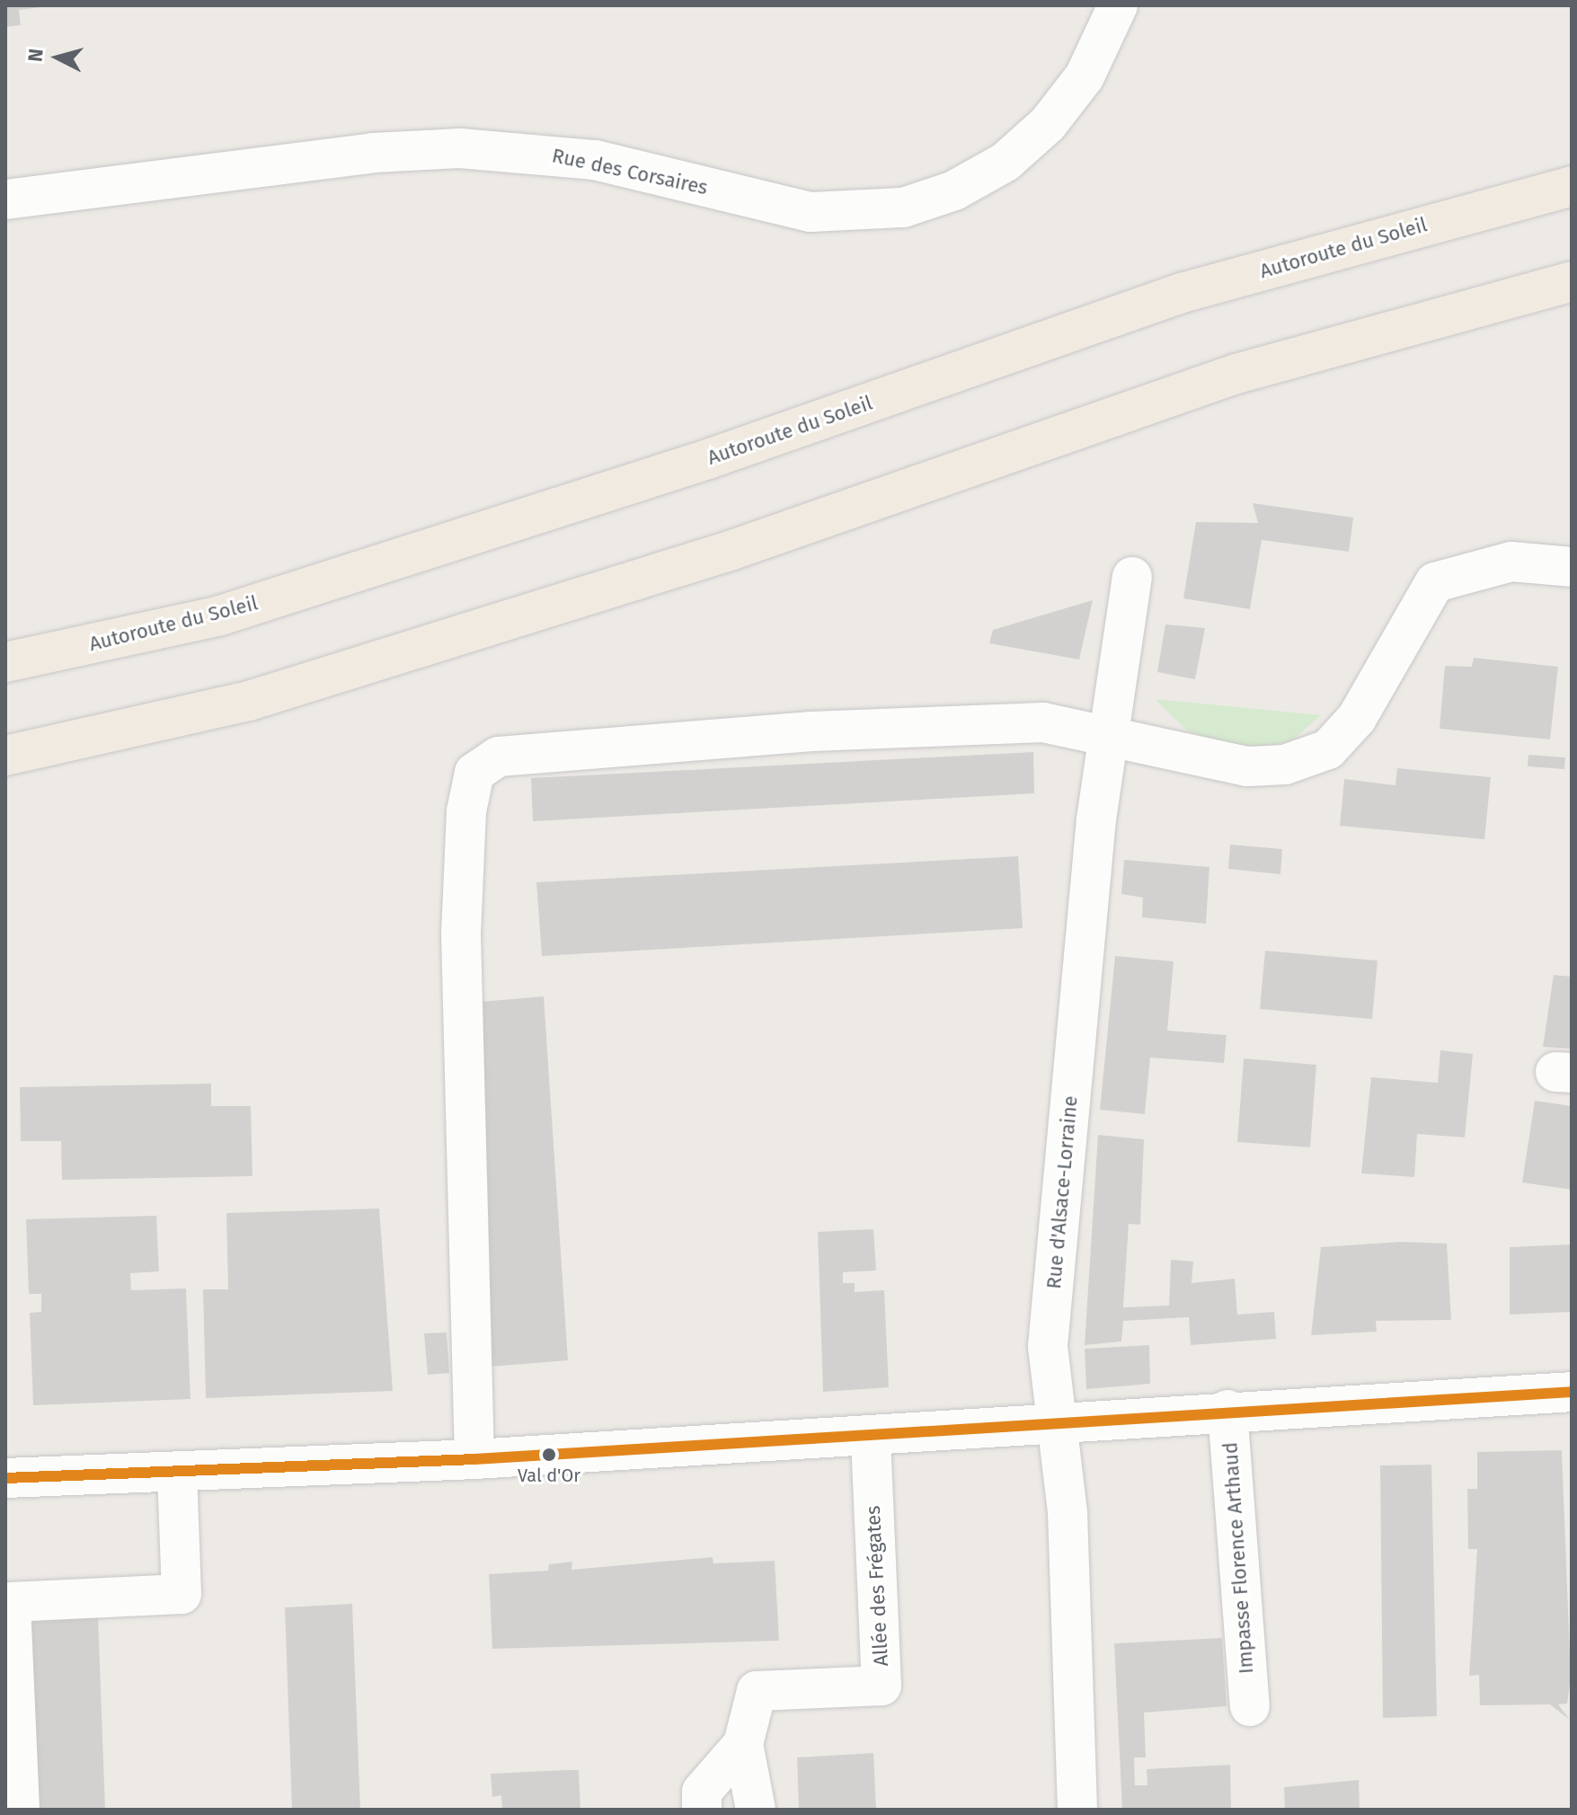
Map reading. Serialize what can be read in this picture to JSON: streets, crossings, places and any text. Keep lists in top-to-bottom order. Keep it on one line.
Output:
{"streets":{"highway":["Autoroute du Soleil"],"street":["Rue des Corsaires","Rue d'Alsace-Lorraine","Impasse Florence Arthaud","Allée des Frégates"]},"places":["Val d'Or"],"north":"left"}
